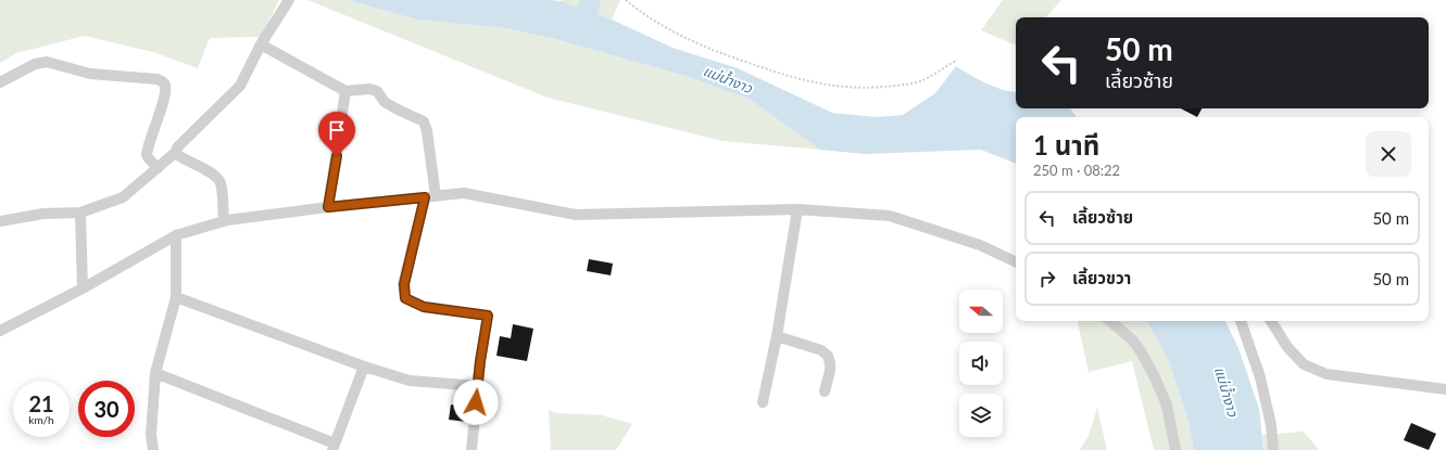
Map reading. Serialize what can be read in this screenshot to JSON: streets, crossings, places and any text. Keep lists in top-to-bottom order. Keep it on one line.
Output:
{"water":["แม่น้ำงาว"],"north":"left","page":{"turn":["50 m","เลี้ยวซ้าย"],"heading":["1 นาที","250 m · 08:22"],"list":[{"name":"เลี้ยวซ้าย","value":"50 m"},{"name":"เลี้ยวขวา","value":"50 m"}],"speed":"21 km/h","limit":"30"}}
